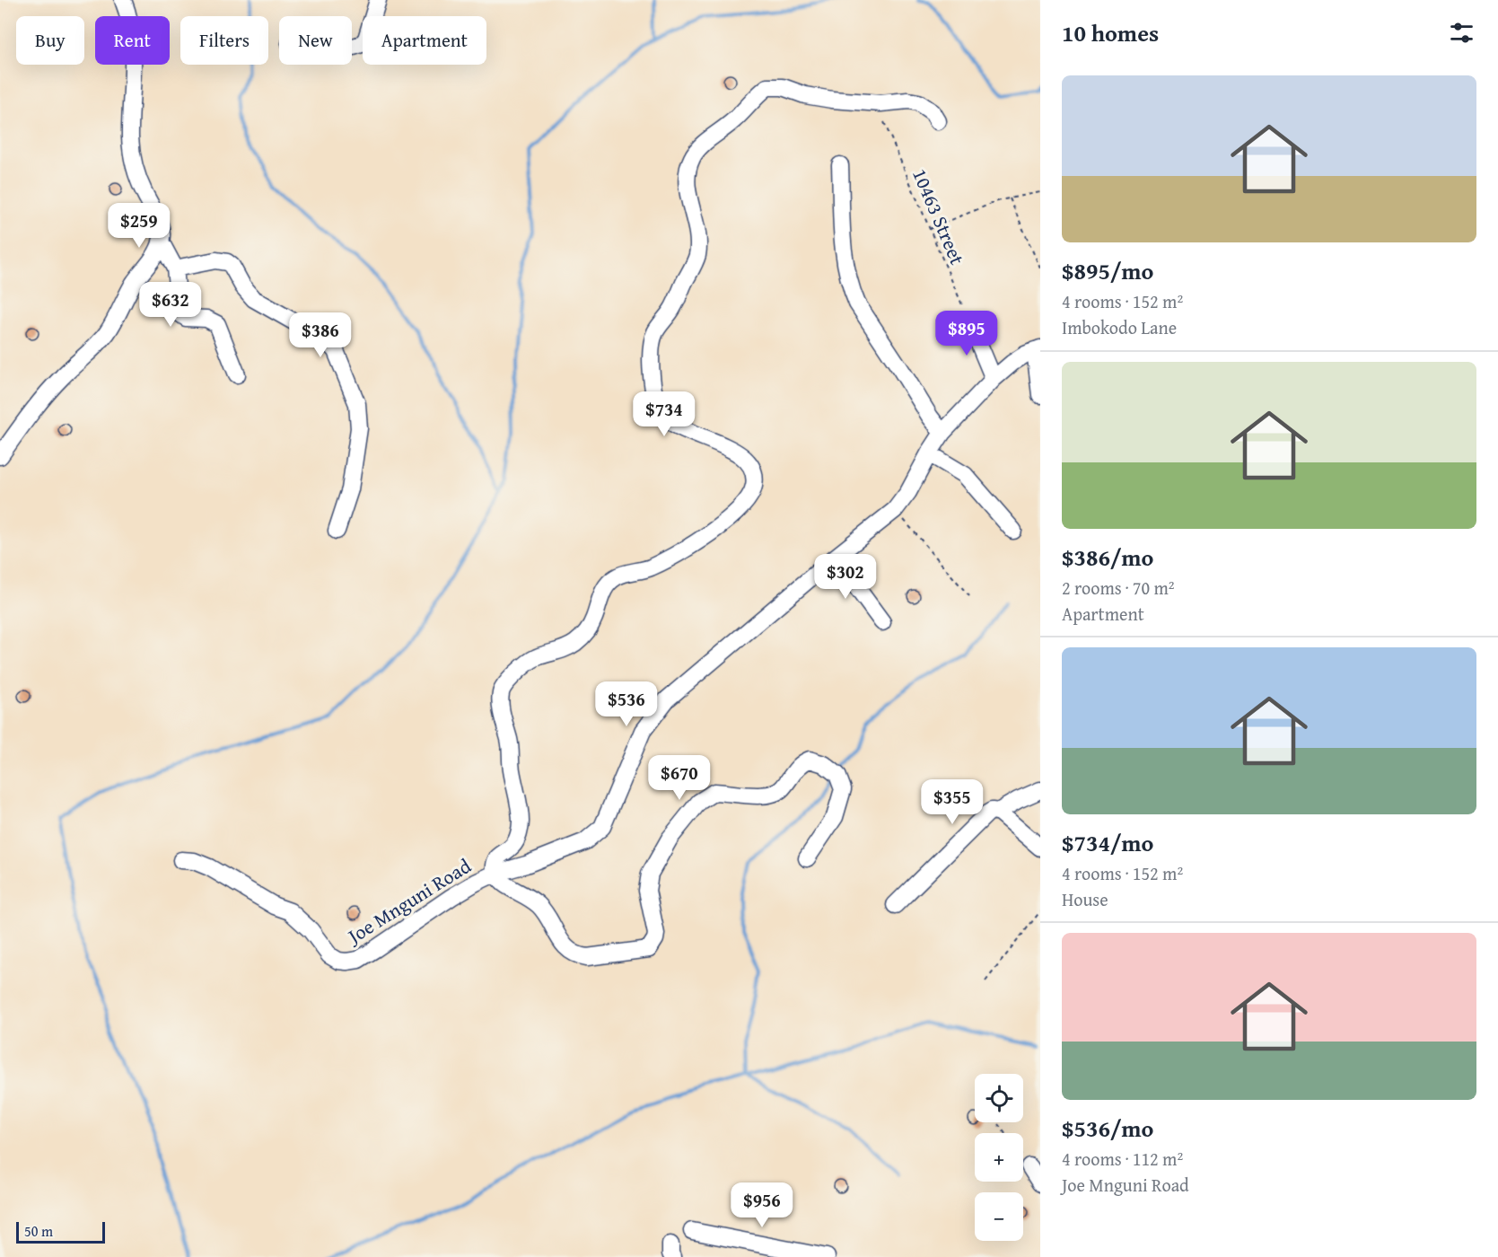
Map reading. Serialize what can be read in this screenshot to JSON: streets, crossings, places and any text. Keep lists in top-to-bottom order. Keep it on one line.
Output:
{"streets":{"street":["Joe Mnguni Road"],"path":["10463 Street"]},"scale_bar":"50 m","page":{"heading":"10 homes","chip":["Buy","Rent","Filters","New","Apartment"],"list":[{"name":"$895/mo","note":"4 rooms · 152 m² · Imbokodo Lane"},{"name":"$386/mo","note":"2 rooms · 70 m² · Apartment"},{"name":"$734/mo","note":"4 rooms · 152 m² · House"},{"name":"$536/mo","note":"4 rooms · 112 m² · Joe Mnguni Road"}],"price":["$259","$632","$895","$386","$734","$302","$536","$670","$355","$956"],"map_buttons":["+","−"],"scale":"50 m"}}
